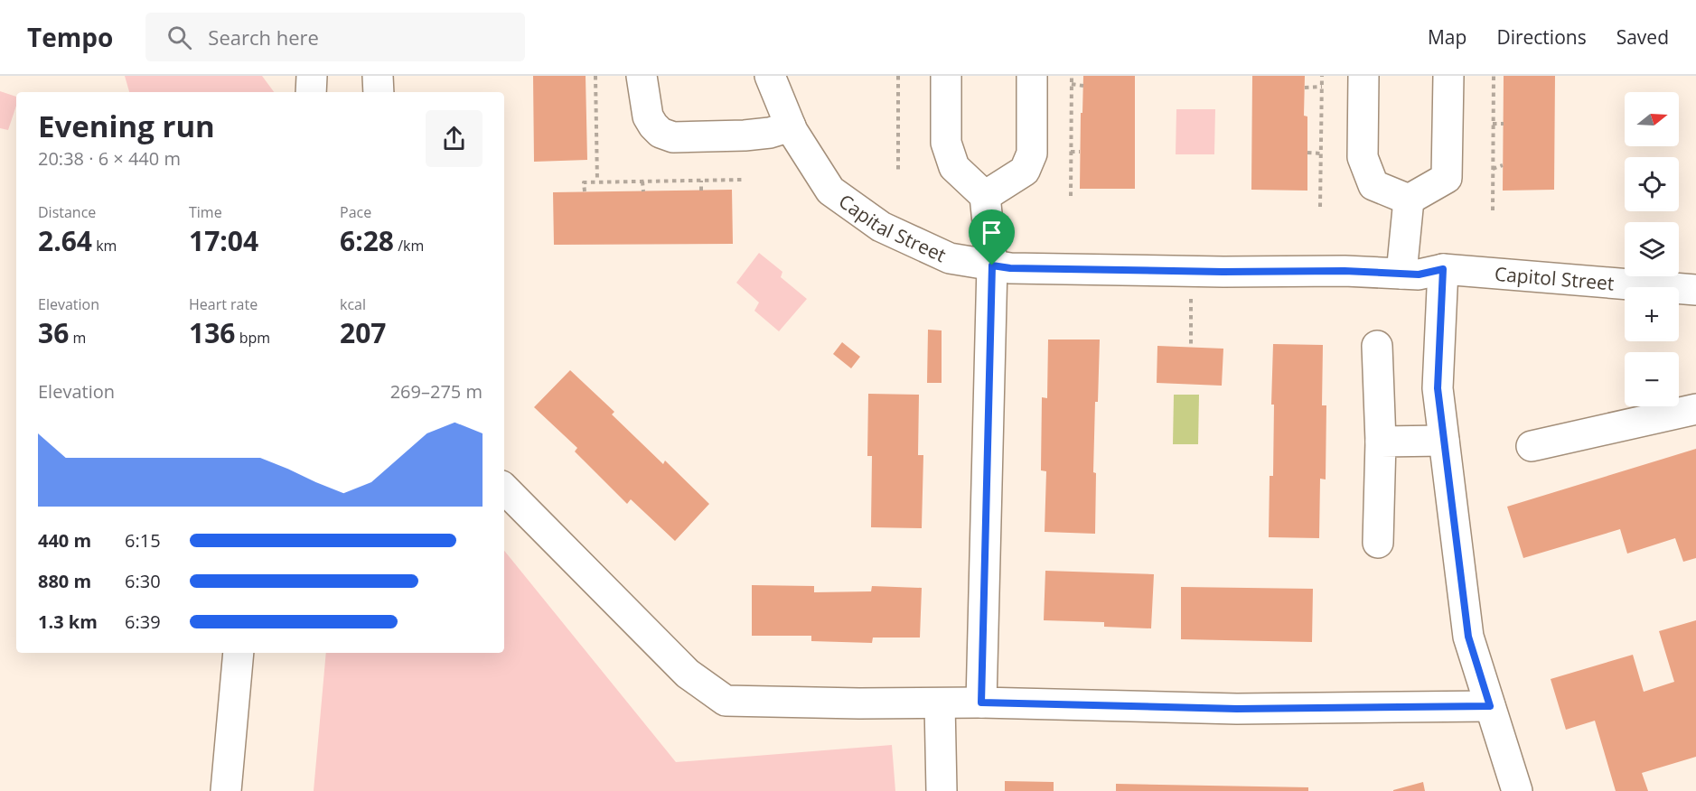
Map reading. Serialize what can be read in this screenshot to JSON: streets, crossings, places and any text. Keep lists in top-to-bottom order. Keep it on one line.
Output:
{"streets":{"street":["Capital Street","Capitol Street"]},"crossings":[["Capital Street","Capitol Street"]],"north":"right","page":{"header":"Tempo","search":"Search here","nav":["Map","Directions","Saved"],"map_buttons":["+","−"],"heading":["Evening run","20:38 · 6 × 440 m"],"stats":[["Distance","2.64 km"],["Time","17:04"],["Pace","6:28 /km"],["Elevation","36 m"],["Heart rate","136 bpm"],["kcal","207"]],"chart":["Elevation","269–275 m"],"list":[{"name":"440 m","note":"6:15"},{"name":"880 m","note":"6:30"},{"name":"1.3 km","note":"6:39"}]}}
